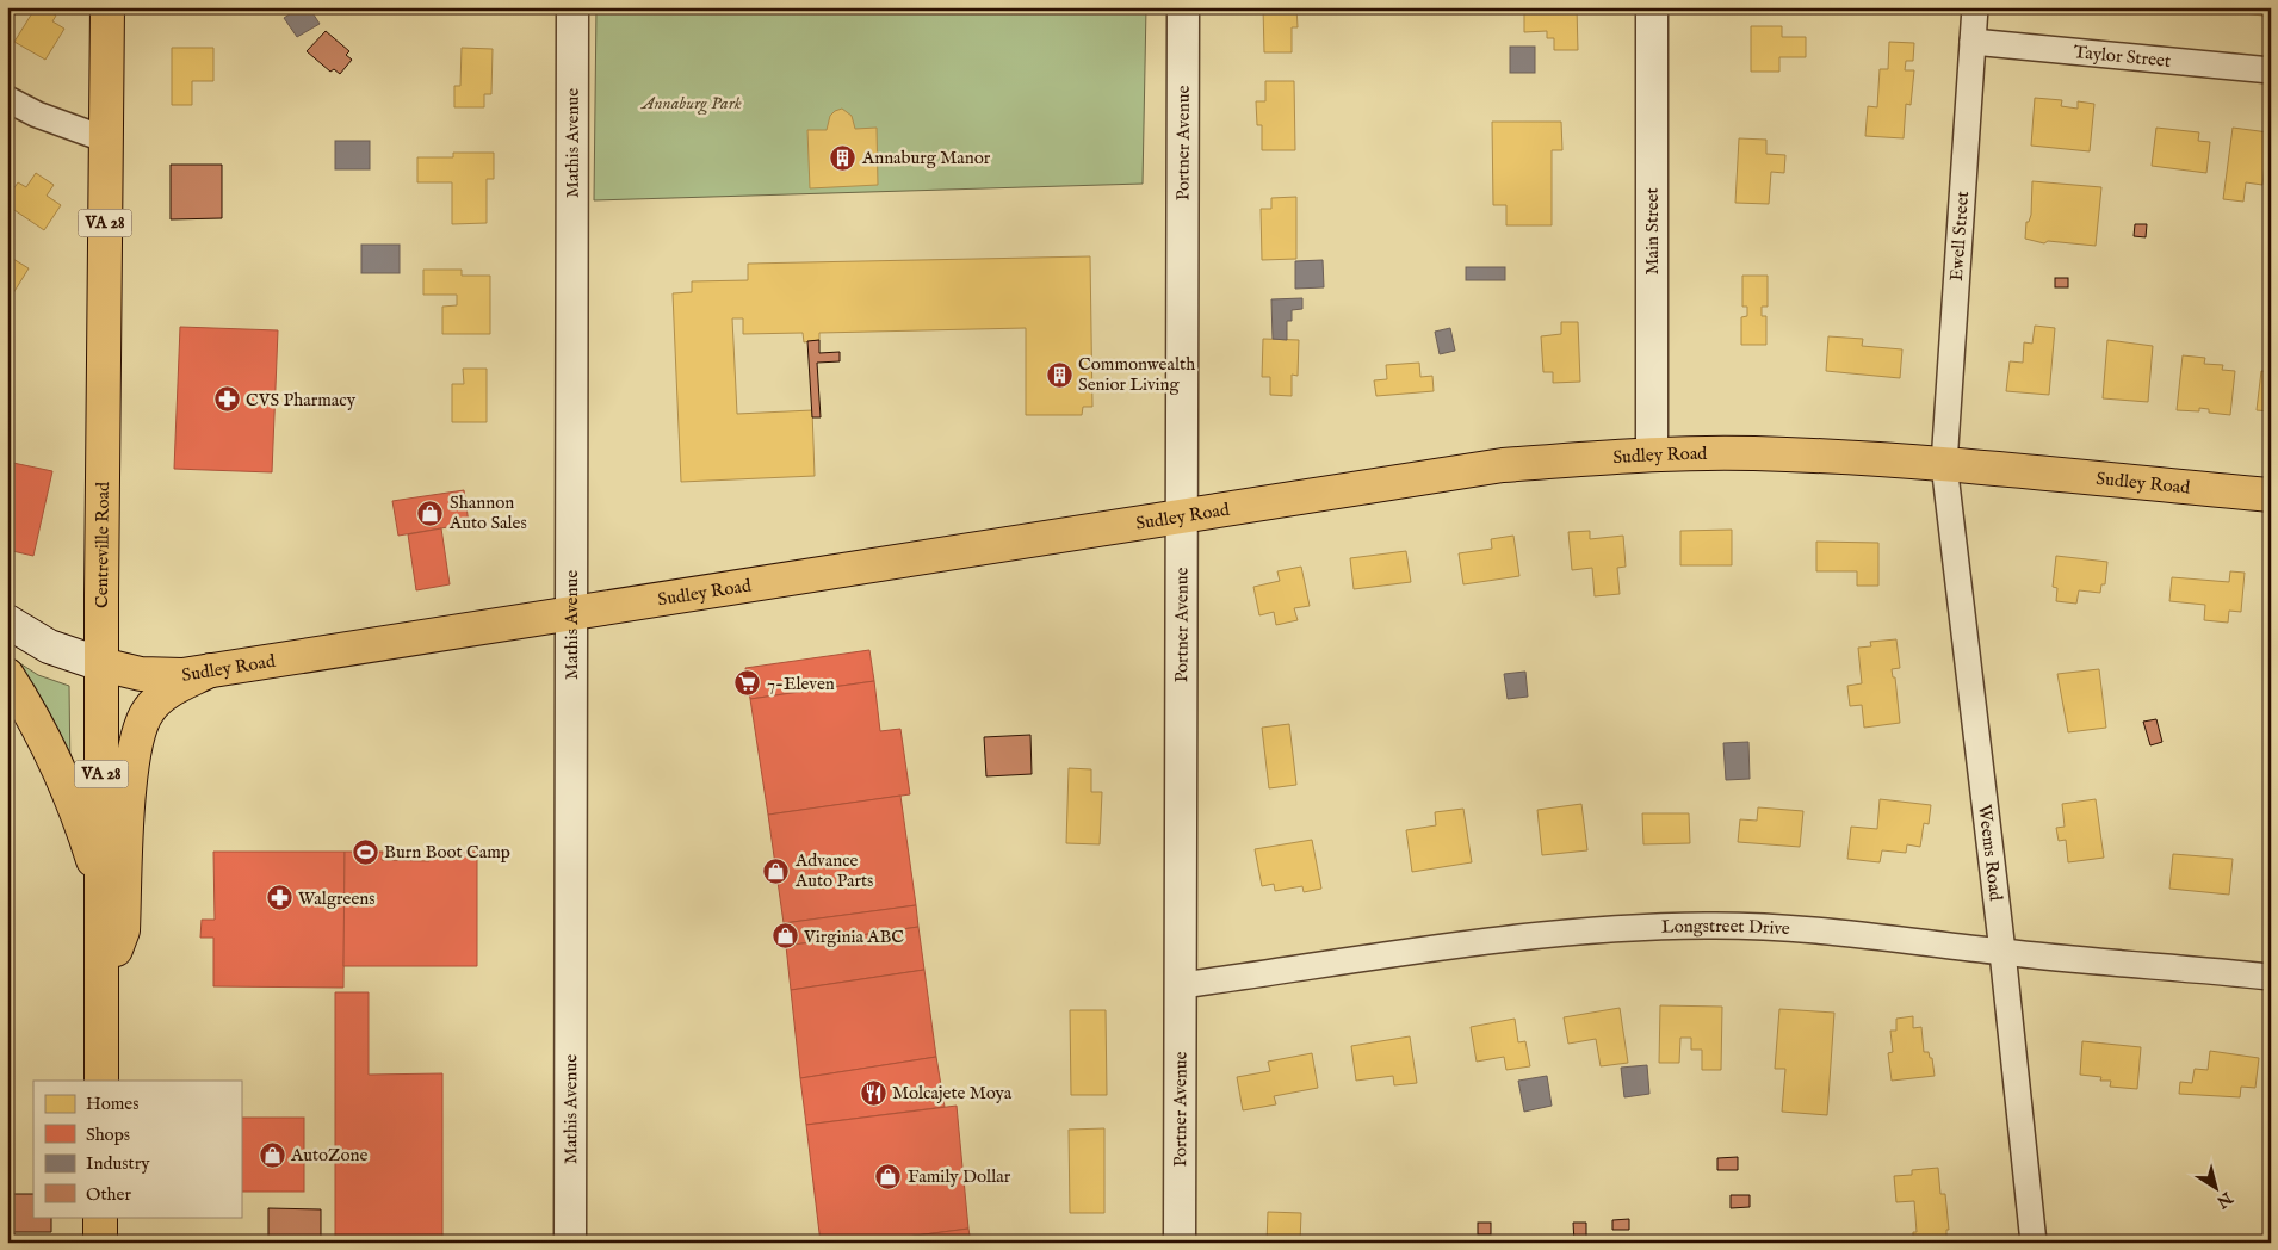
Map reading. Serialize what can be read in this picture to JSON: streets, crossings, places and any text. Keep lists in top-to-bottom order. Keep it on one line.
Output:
{"streets":{"main road":["VA 28","Sudley Road","Centreville Road"],"street":["Taylor Street","Mathis Avenue","Portner Avenue","Main Street","Ewell Street","Weems Road","Longstreet Drive"]},"crossings":[["Taylor Street","Ewell Street"],["Mathis Avenue","Sudley Road"],["Portner Avenue","Sudley Road"],["Portner Avenue","Longstreet Drive"],["Main Street","Sudley Road"],["Ewell Street","Sudley Road"],["Ewell Street","Weems Road"],["Sudley Road","Centreville Road"],["Sudley Road","Weems Road"],["Weems Road","Longstreet Drive"]],"parks":["Annaburg Park"],"places":{"building":["Annaburg Manor","Commonwealth Senior Living"],"pharmacy":["CVS Pharmacy","Walgreens"],"shop":["Shannon Auto Sales","Advance Auto Parts","Virginia ABC","AutoZone","Family Dollar"],"supermarket":["7-Eleven"],"sports":["Burn Boot Camp"],"restaurant":["Molcajete Moya"]},"legend":["Homes","Shops","Industry","Other"],"north":"bottom right"}
